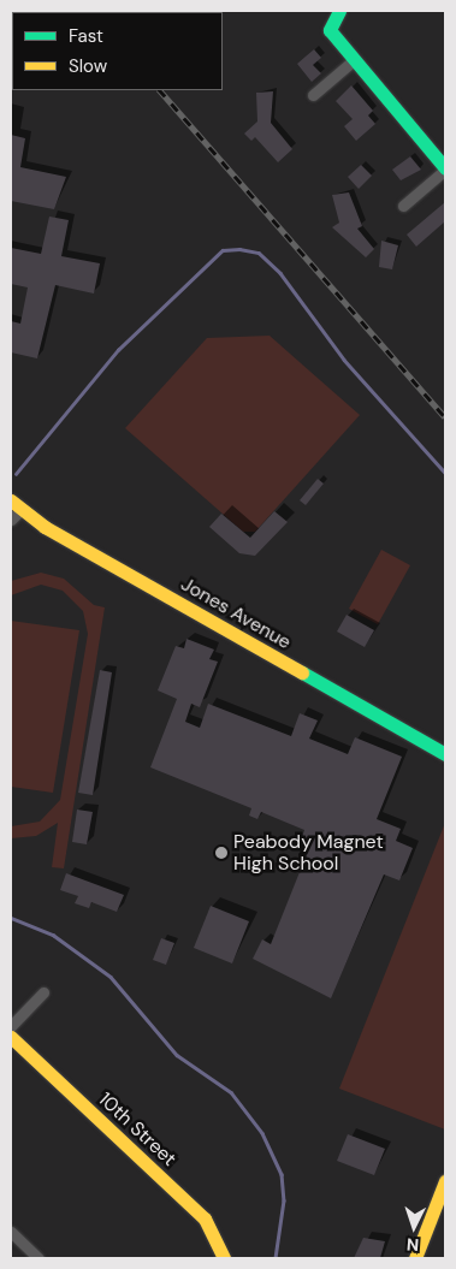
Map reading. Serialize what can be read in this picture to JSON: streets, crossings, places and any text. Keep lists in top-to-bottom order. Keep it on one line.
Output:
{"streets":{"street":["Jones Avenue","10th Street"]},"places":["Peabody Magnet High School"],"legend":["Fast","Slow"],"north":"bottom"}
